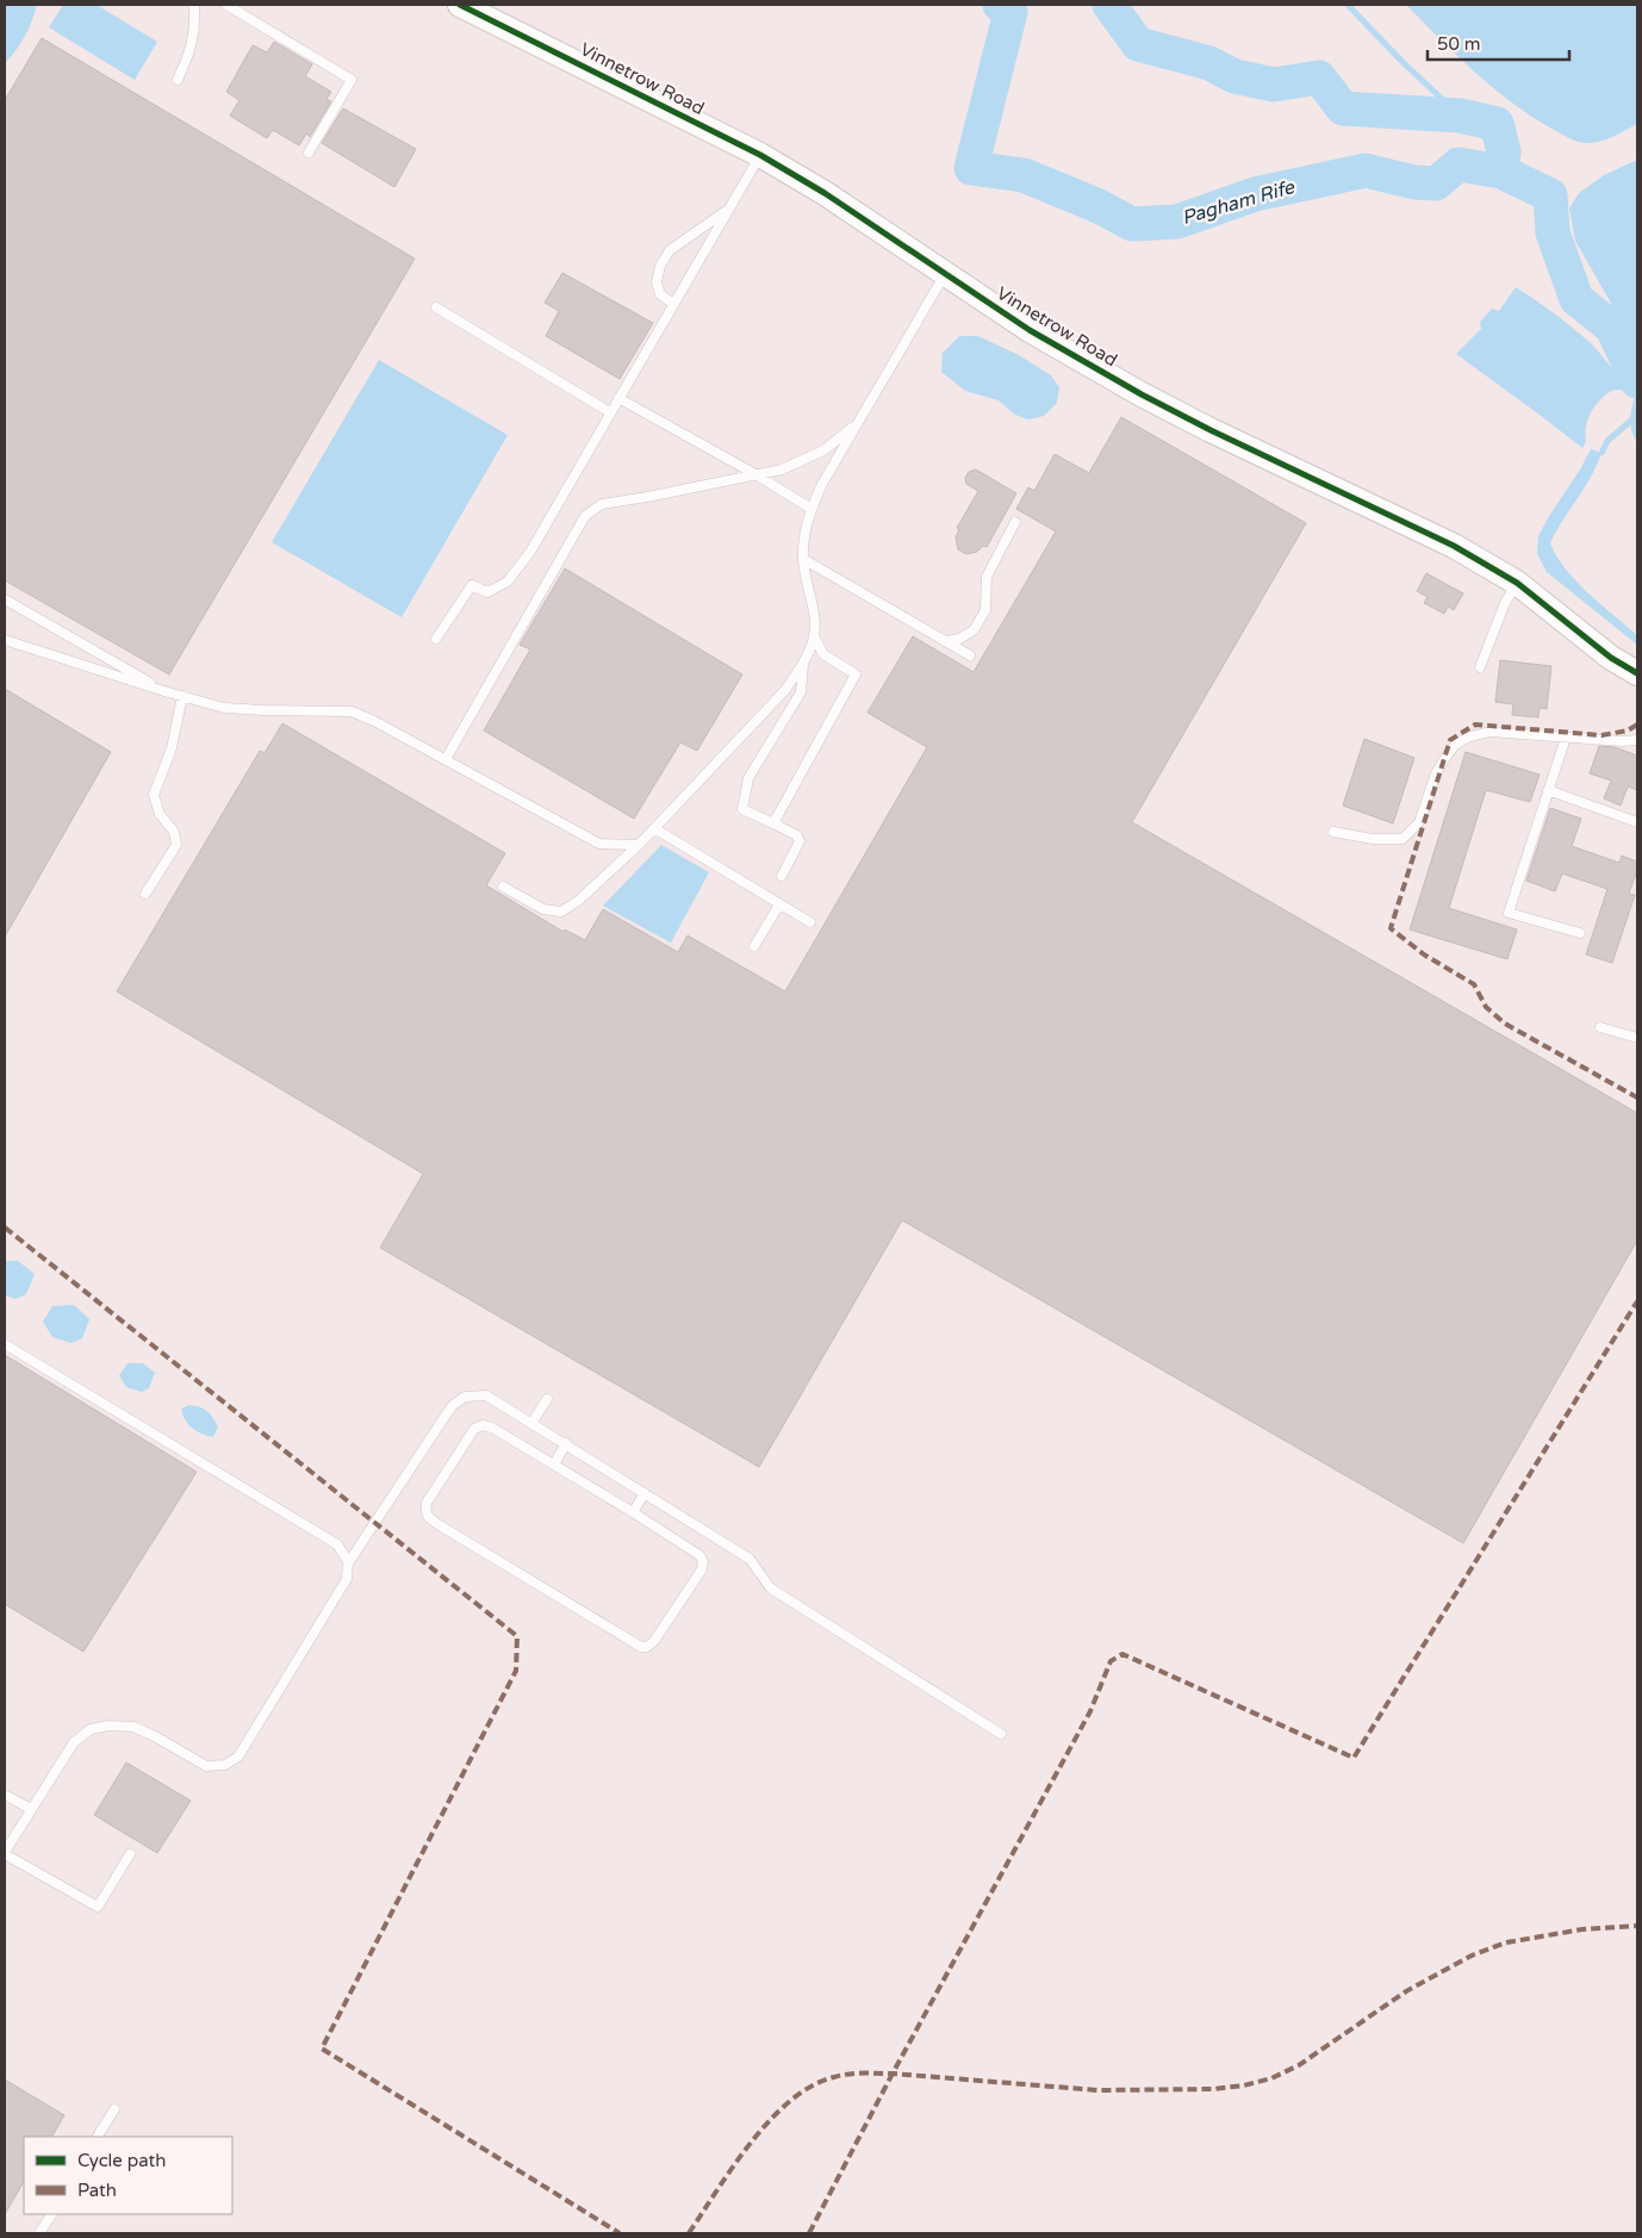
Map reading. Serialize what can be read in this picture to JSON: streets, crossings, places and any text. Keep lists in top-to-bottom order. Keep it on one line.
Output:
{"streets":{"street":["Vinnetrow Road"]},"water":["Pagham Rife"],"legend":["Cycle path","Path"],"scale_bar":"50 m"}
